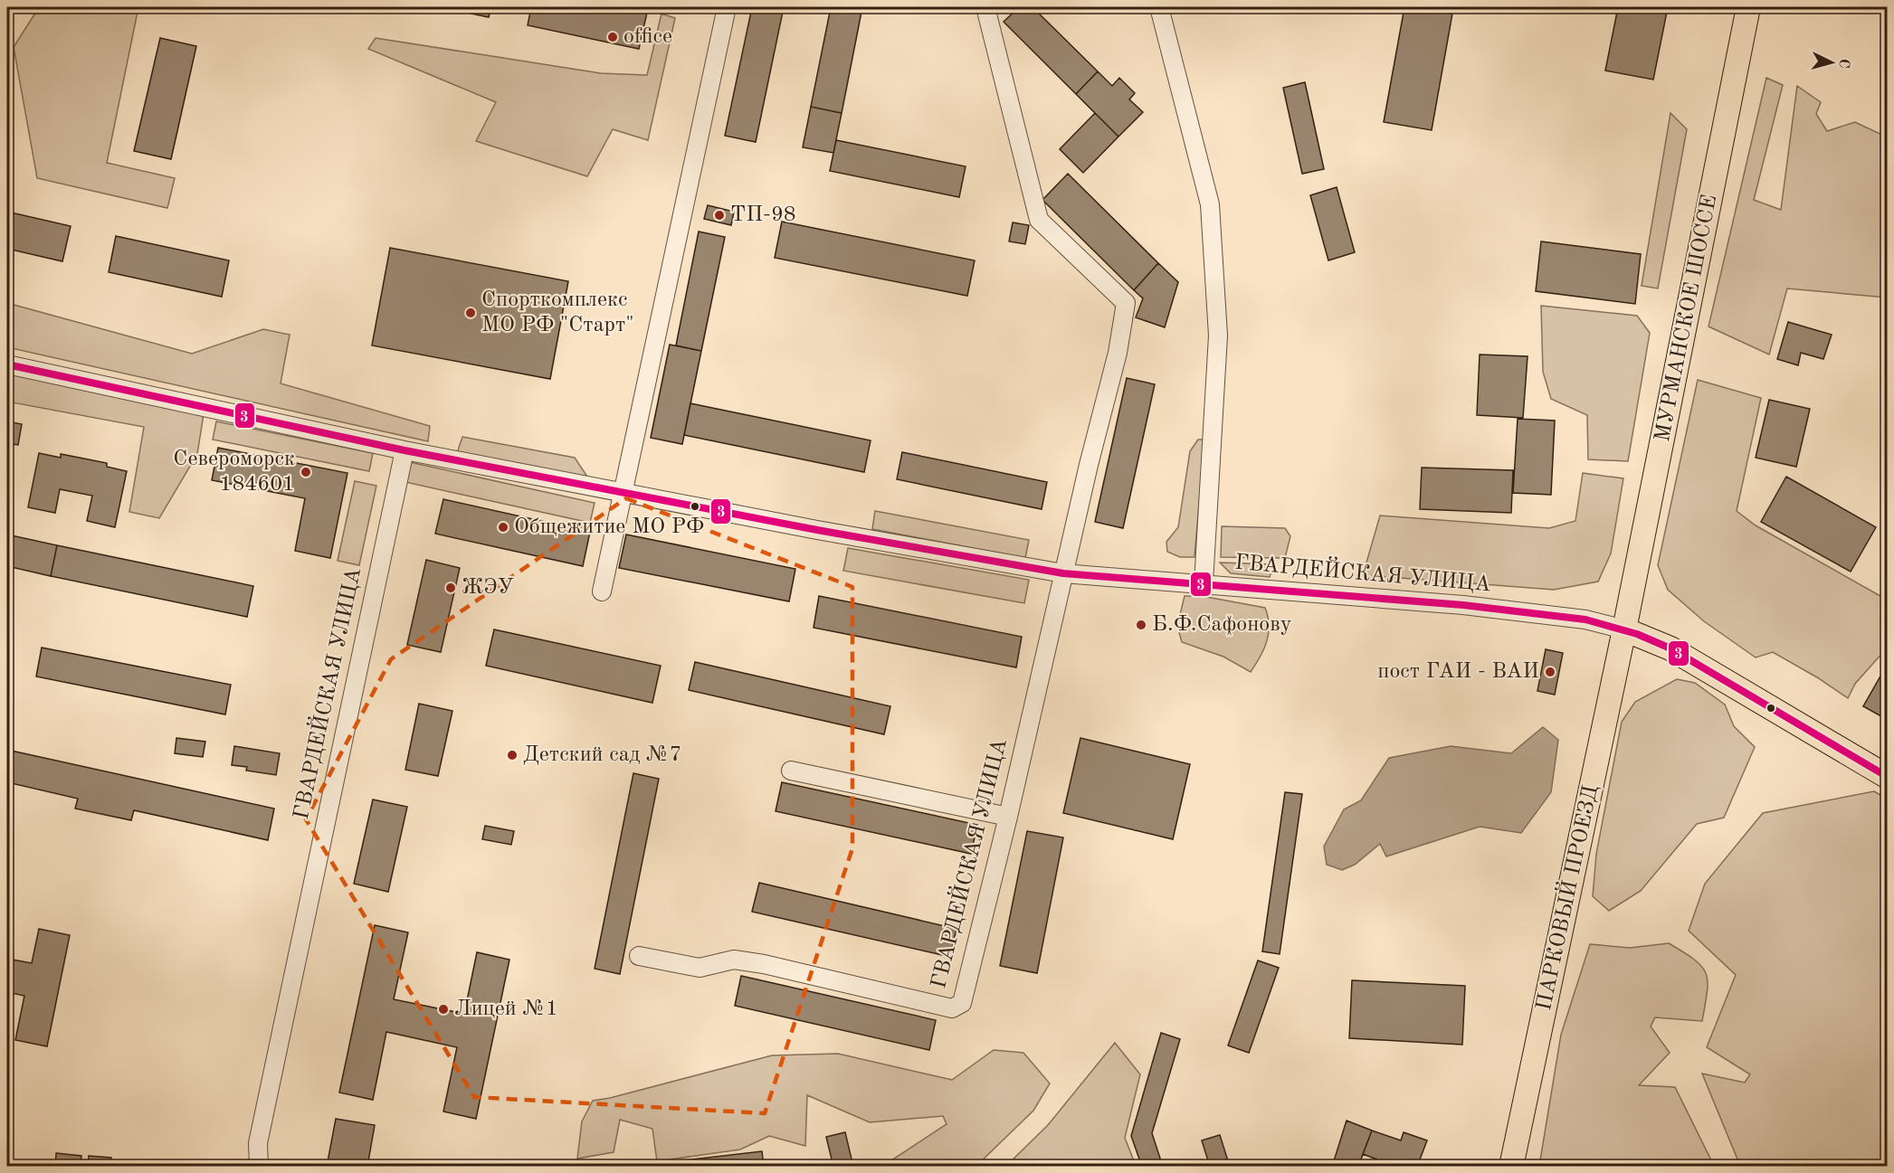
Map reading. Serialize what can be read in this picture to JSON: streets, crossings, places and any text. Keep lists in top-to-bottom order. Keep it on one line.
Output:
{"streets":{"main road":["МУРМАНСКОЕ ШОССЕ","ПАРКОВЫЙ ПРОЕЗД"],"street":["ГВАРДЕЙСКАЯ УЛИЦА"]},"crossings":[["МУРМАНСКОЕ ШОССЕ","ГВАРДЕЙСКАЯ УЛИЦА"],["МУРМАНСКОЕ ШОССЕ","ПАРКОВЫЙ ПРОЕЗД"],["ГВАРДЕЙСКАЯ УЛИЦА","ПАРКОВЫЙ ПРОЕЗД"]],"places":["office","ТП-98","Спорткомплекс МО РФ \"Старт\"","Североморск 184601","Общежитие МО РФ","ЖЭУ","Б.Ф.Сафонову","пост ГАИ - ВАИ","Детский сад №7","Лицей №1"],"lines":["transit line 3"],"north":"right"}
